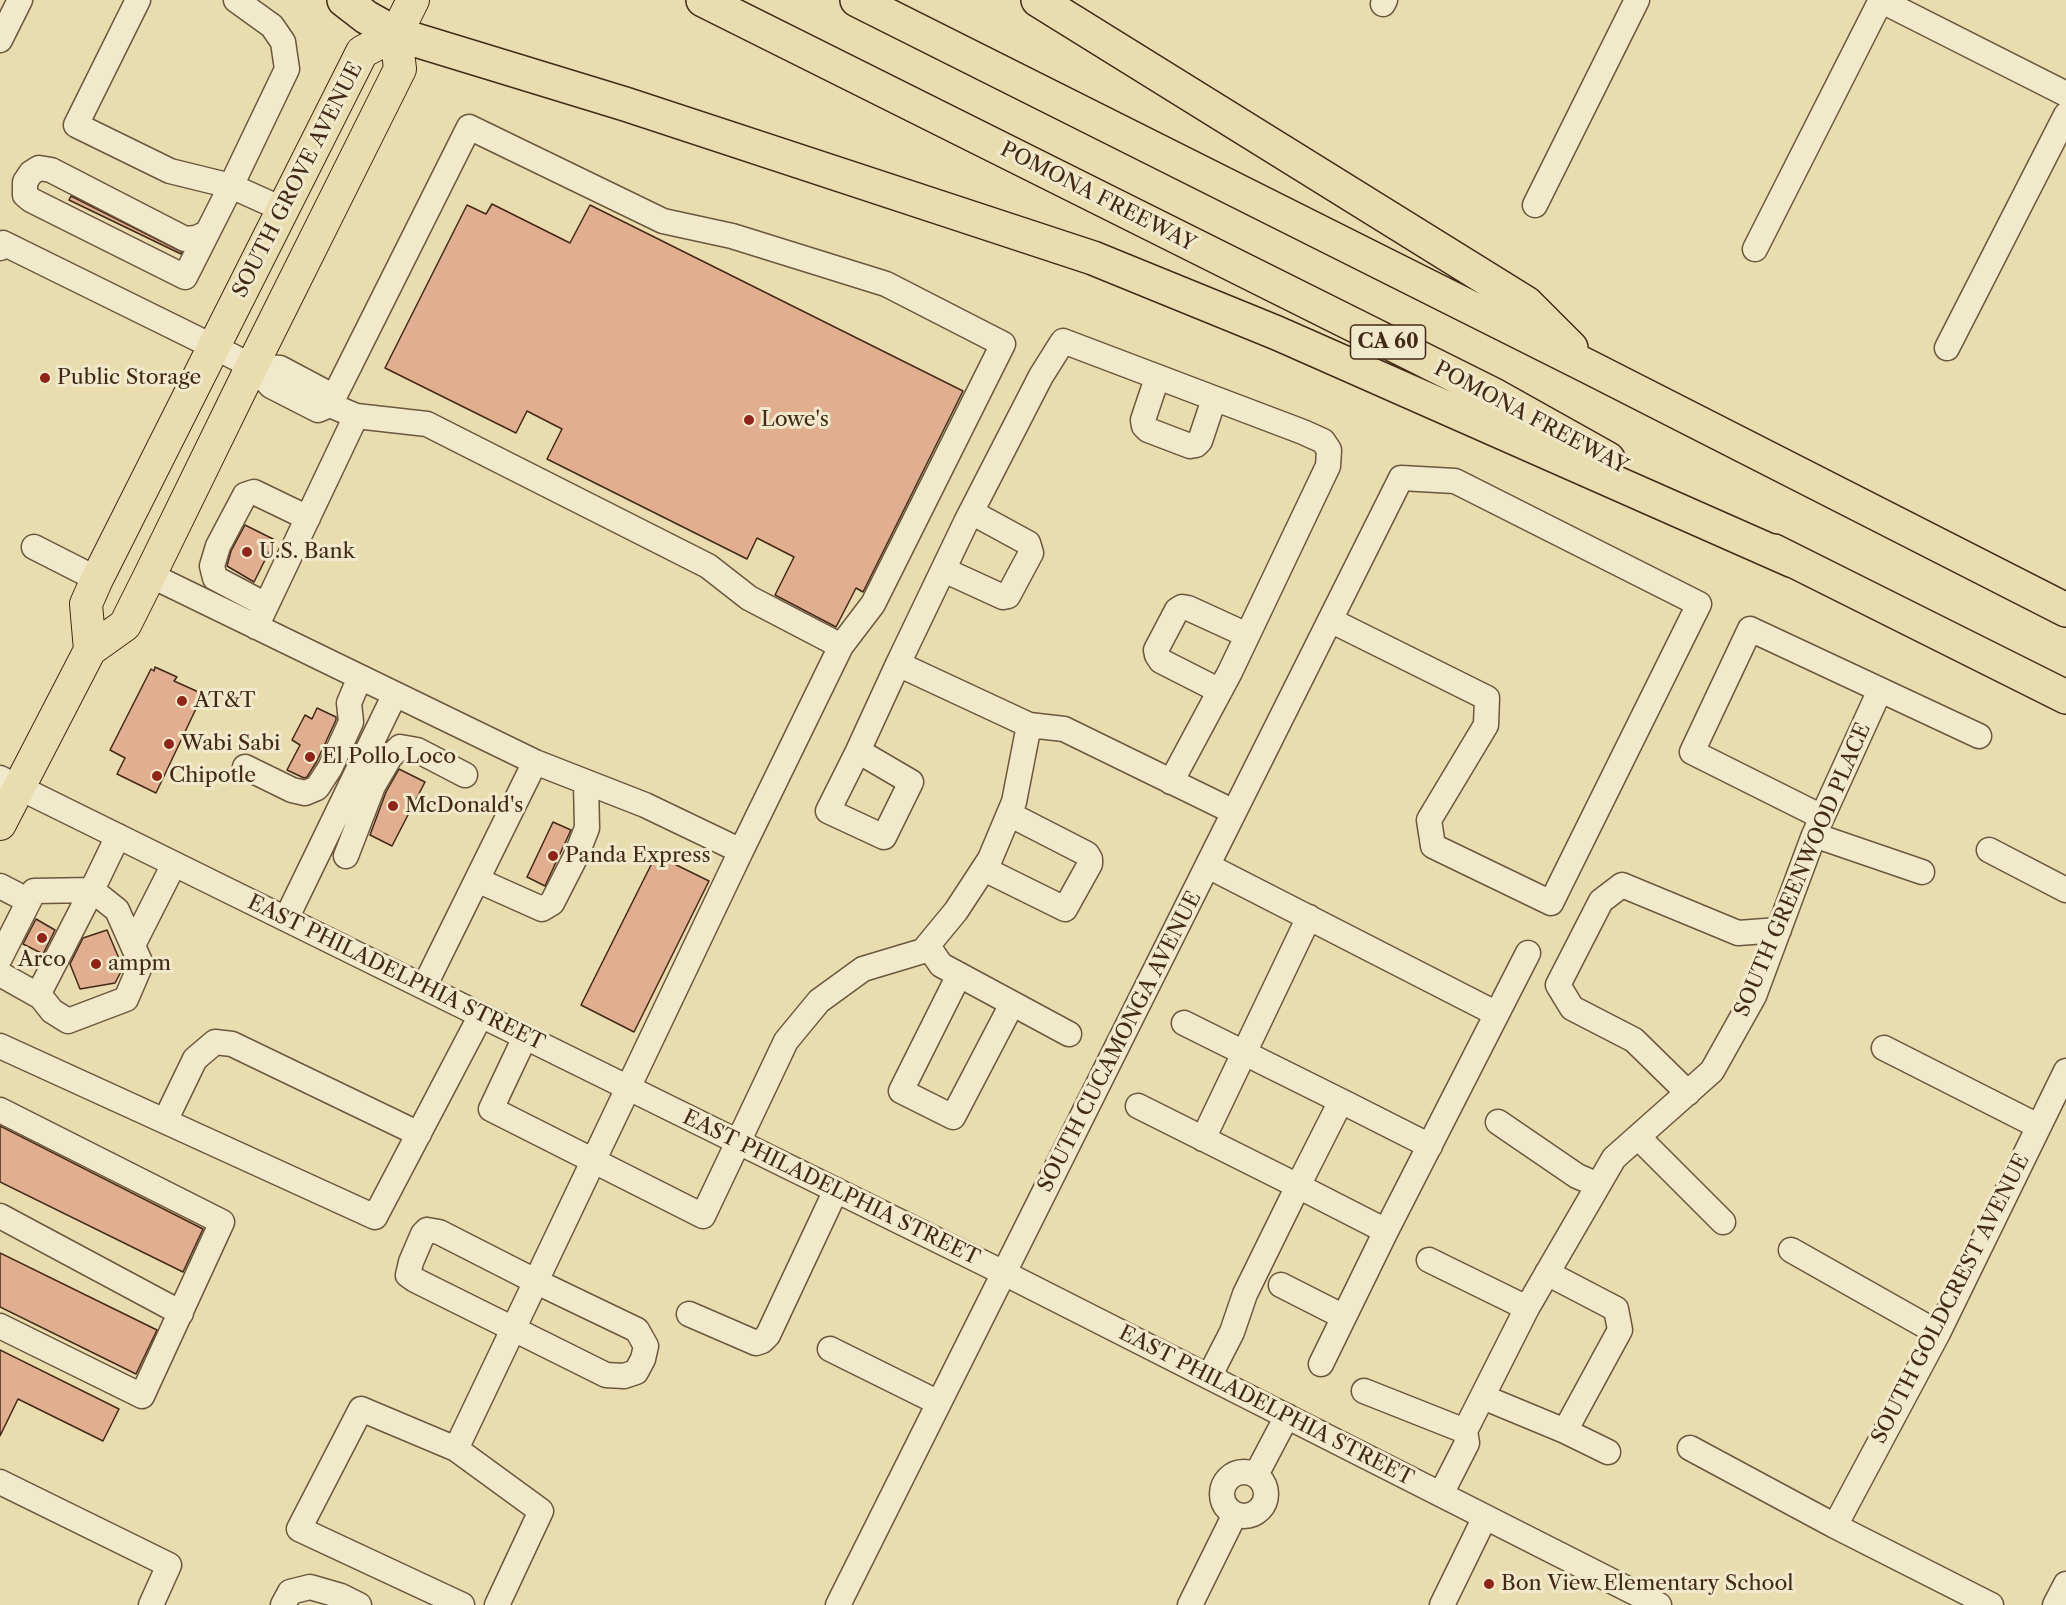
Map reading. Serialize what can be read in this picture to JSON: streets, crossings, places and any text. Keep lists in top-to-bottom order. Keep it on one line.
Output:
{"streets":{"highway":["POMONA FREEWAY","CA 60"],"main road":["SOUTH GROVE AVENUE"],"street":["SOUTH GREENWOOD PLACE","EAST PHILADELPHIA STREET","SOUTH CUCAMONGA AVENUE","SOUTH GOLDCREST AVENUE"]},"crossings":[["SOUTH GROVE AVENUE","EAST PHILADELPHIA STREET"],["SOUTH GREENWOOD PLACE","EAST PHILADELPHIA STREET"],["EAST PHILADELPHIA STREET","SOUTH CUCAMONGA AVENUE"]],"places":["Public Storage","Lowe's","U.S. Bank","AT&T","Wabi Sabi","El Pollo Loco","Chipotle","McDonald's","Panda Express","Arco","ampm","Bon View Elementary School"]}
